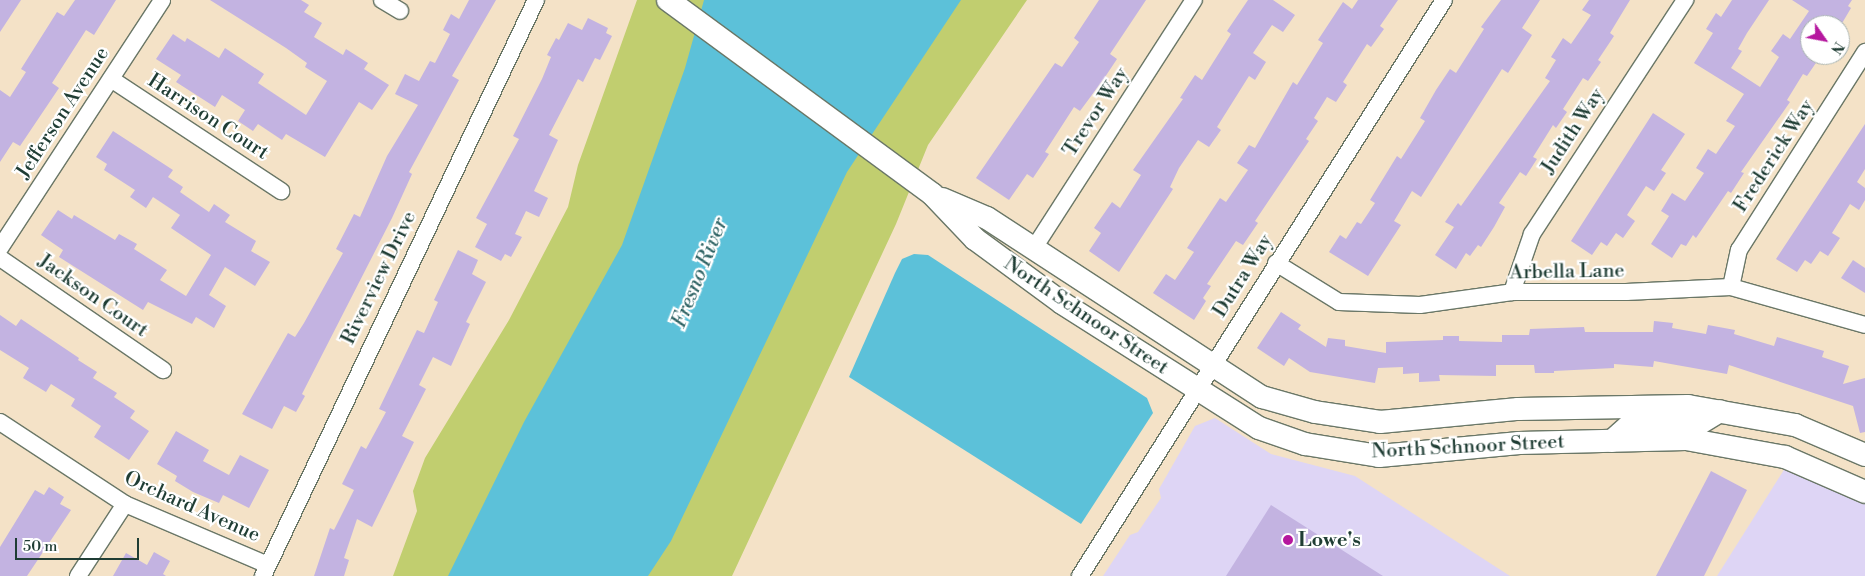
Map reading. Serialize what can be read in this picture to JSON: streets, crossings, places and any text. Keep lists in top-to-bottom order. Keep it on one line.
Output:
{"streets":{"street":["Trevor Way","Jefferson Avenue","Harrison Court","Judith Way","Frederick Way","Arbella Lane","Dutra Way","Riverview Drive","Jackson Court","North Schnoor Street","Orchard Avenue"]},"crossings":[["Trevor Way","North Schnoor Street"],["Jefferson Avenue","Harrison Court"],["Judith Way","Arbella Lane"],["Frederick Way","Arbella Lane"],["Arbella Lane","Dutra Way"],["Dutra Way","North Schnoor Street"],["Riverview Drive","Orchard Avenue"]],"water":["Fresno River"],"places":["Lowe's"],"scale_bar":"50 m","north":"bottom right"}
